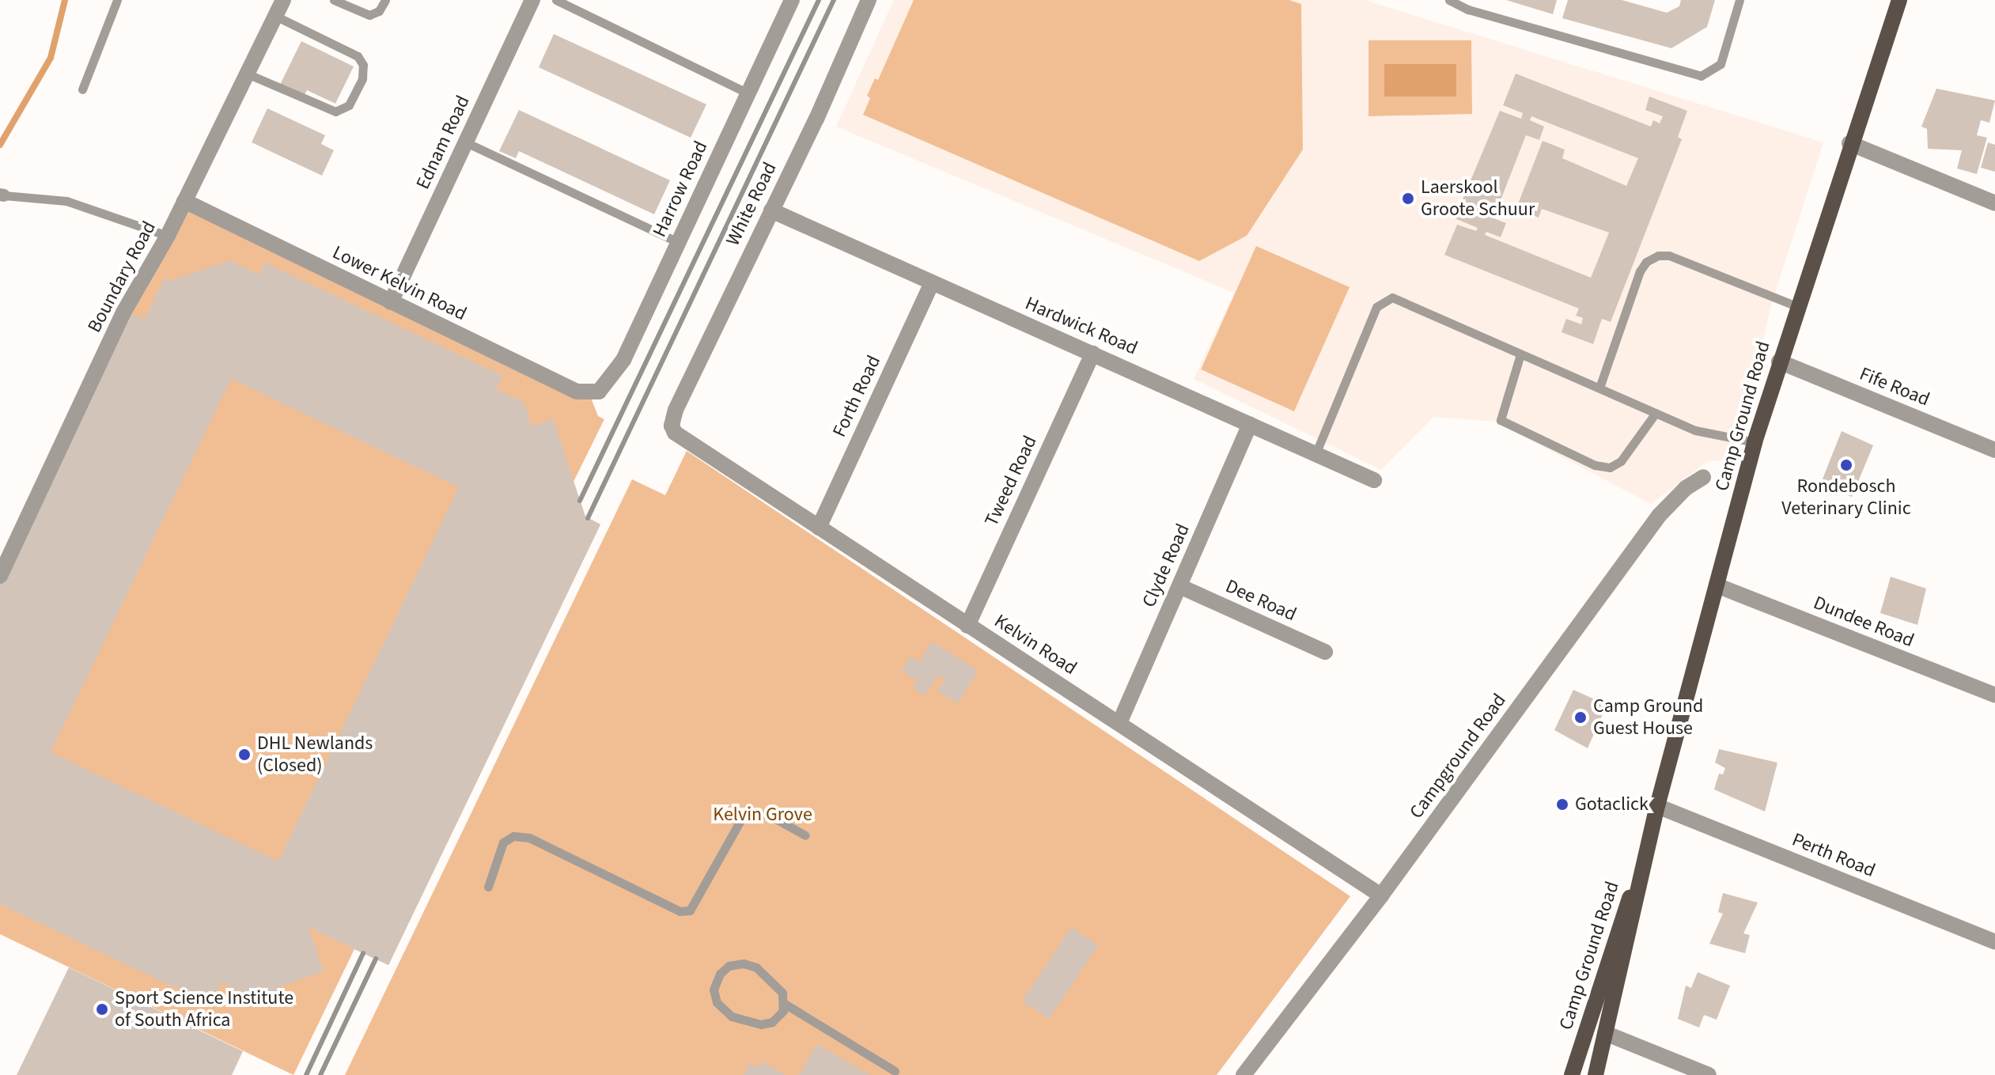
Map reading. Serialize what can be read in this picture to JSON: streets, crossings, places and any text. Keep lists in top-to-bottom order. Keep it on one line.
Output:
{"streets":{"main road":["Camp Ground Road"],"street":["Ednam Road","Harrow Road","White Road","Boundary Road","Lower Kelvin Road","Hardwick Road","Fife Road","Forth Road","Tweed Road","Clyde Road","Dee Road","Dundee Road","Kelvin Road","Campground Road","Perth Road"]},"crossings":[["Ednam Road","Lower Kelvin Road"],["Harrow Road","Lower Kelvin Road"],["White Road","Hardwick Road"],["White Road","Kelvin Road"],["Boundary Road","Lower Kelvin Road"],["Hardwick Road","Forth Road"],["Hardwick Road","Tweed Road"],["Hardwick Road","Clyde Road"],["Fife Road","Camp Ground Road"],["Forth Road","Kelvin Road"],["Camp Ground Road","Dundee Road"],["Camp Ground Road","Perth Road"],["Tweed Road","Kelvin Road"],["Clyde Road","Dee Road"],["Clyde Road","Kelvin Road"],["Kelvin Road","Campground Road"]],"parks":["Kelvin Grove"],"places":["Laerskool Groote Schuur","Rondebosch Veterinary Clinic","Camp Ground Guest House","DHL Newlands (Closed)","Gotaclick","Sport Science Institute of South Africa"]}
